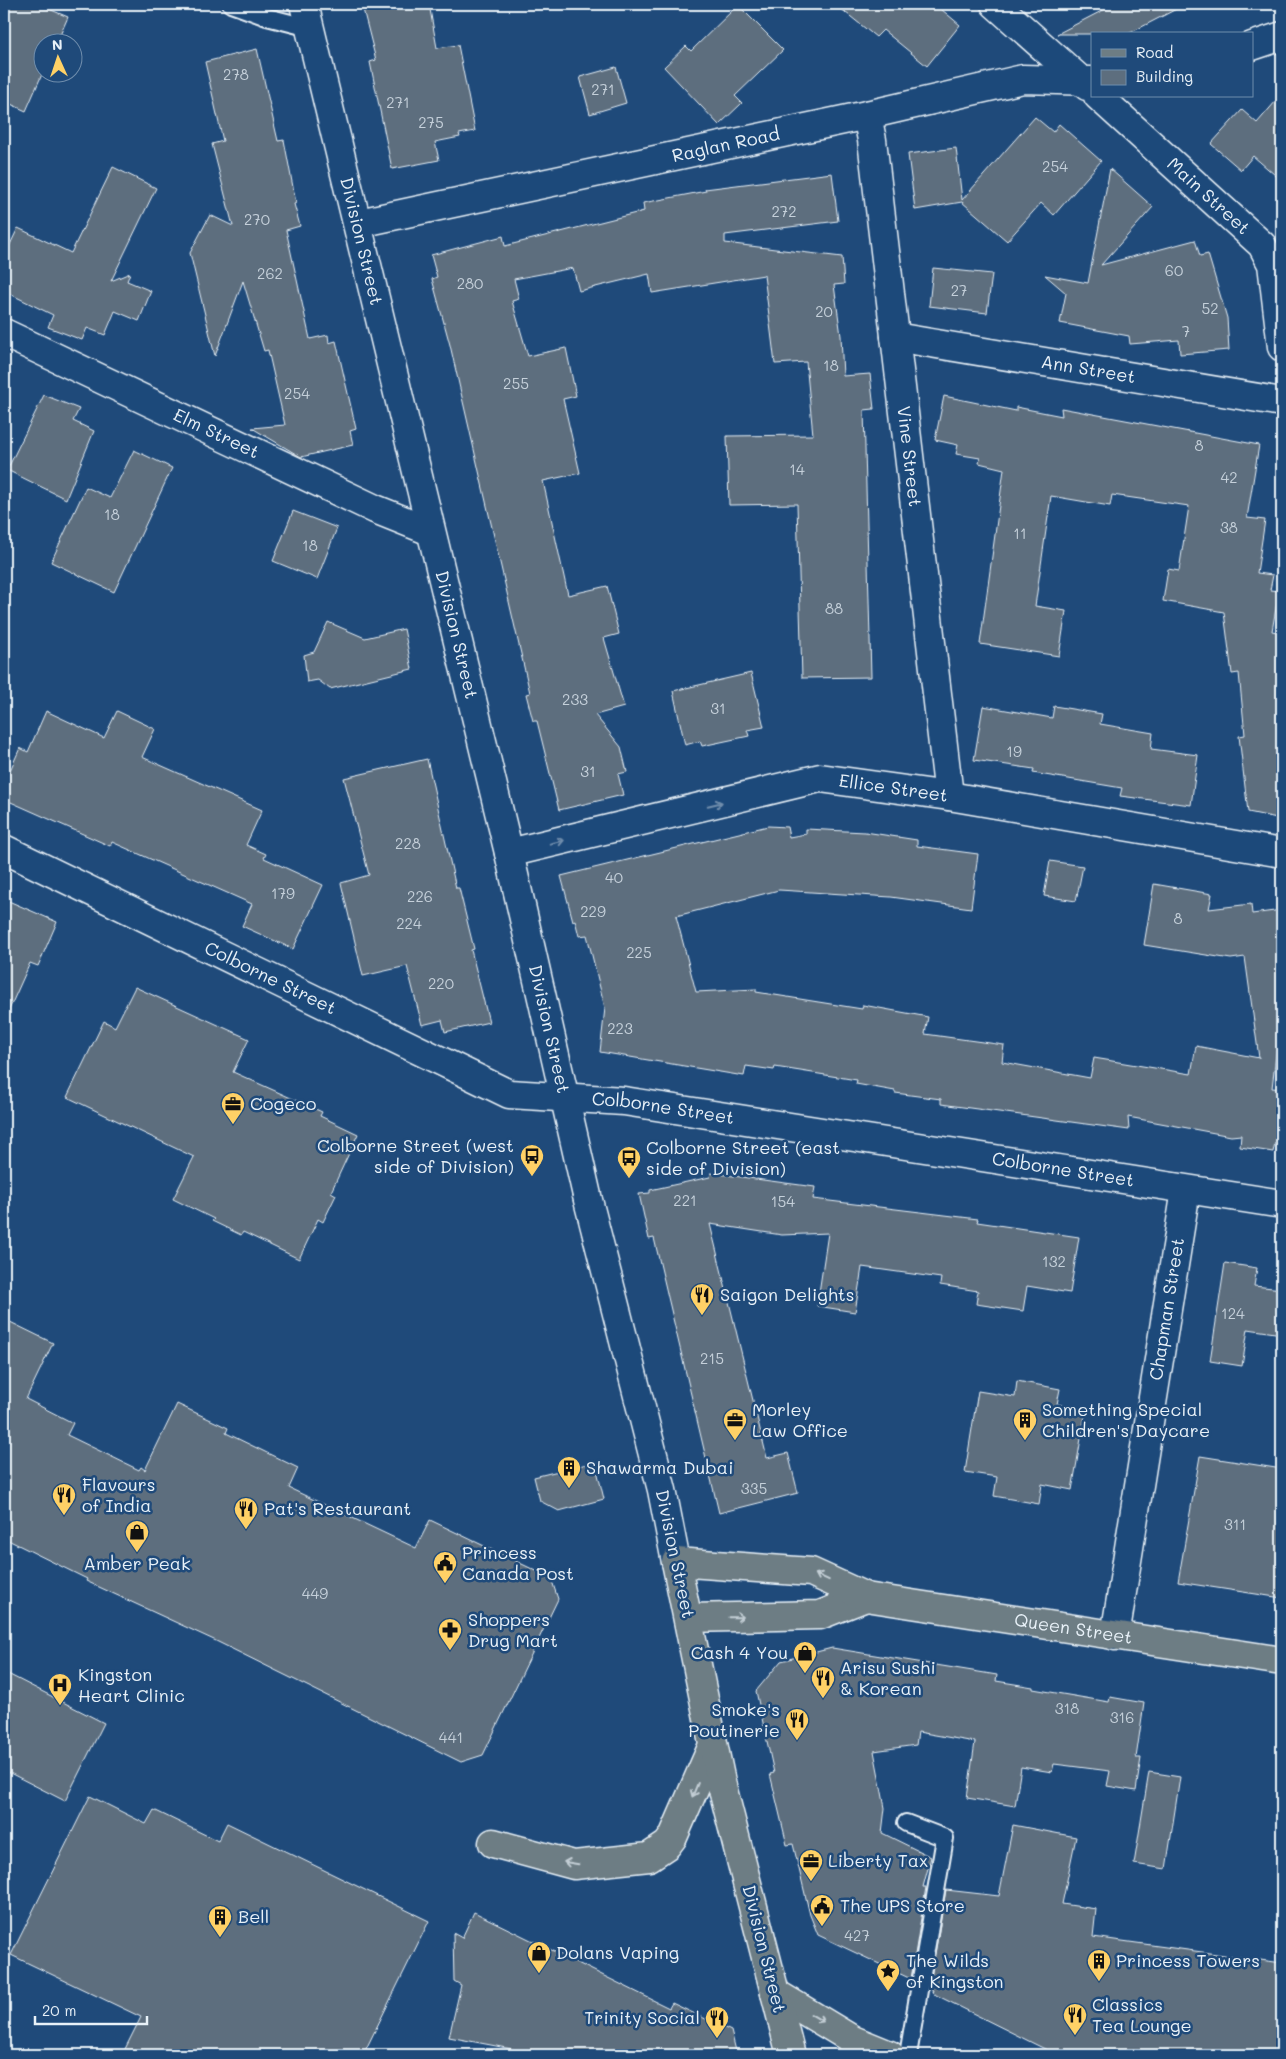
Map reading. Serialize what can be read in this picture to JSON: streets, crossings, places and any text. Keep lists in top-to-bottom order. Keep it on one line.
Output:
{"streets":{"main road":["Division Street","Queen Street"],"street":["Raglan Road","Main Street","Ann Street","Elm Street","Vine Street","Ellice Street","Colborne Street","Chapman Street"]},"crossings":[["Raglan Road","Main Street"],["Raglan Road","Division Street"],["Raglan Road","Vine Street"],["Division Street","Elm Street"],["Division Street","Ellice Street"],["Division Street","Colborne Street"],["Division Street","Queen Street"],["Ann Street","Vine Street"],["Vine Street","Ellice Street"],["Colborne Street","Chapman Street"],["Chapman Street","Queen Street"]],"one_way":["Ellice Street"],"places":{"office":["Cogeco","Morley Law Office","Liberty Tax"],"bus stop":["Colborne Street (west side of Division)","Colborne Street (east side of Division)"],"restaurant":["Saigon Delights","Flavours of India","Pat's Restaurant","Arisu Sushi & Korean","Smoke's Poutinerie","Classics Tea Lounge","Trinity Social"],"building":["Something Special Children's Daycare","Shawarma Dubai","Bell","Princess Towers"],"shop":["Amber Peak","Cash 4 You","Dolans Vaping"],"public building":["Princess Canada Post","The UPS Store"],"pharmacy":["Shoppers Drug Mart"],"hospital":["Kingston Heart Clinic"],"place":["The Wilds of Kingston"]},"house_numbers":["278","271","271","275","254","272","270","60","262","280","27","52","20","7","18","255","254","8","14","42","18","38","11","18","88","233","31","19","31","228","40","179","226","229","8","224","225","220","223","221","154","132","124","215","335","311","449","318","316","441","427"],"legend":["Road","Building"],"scale_bar":"20 m","north":"top"}
